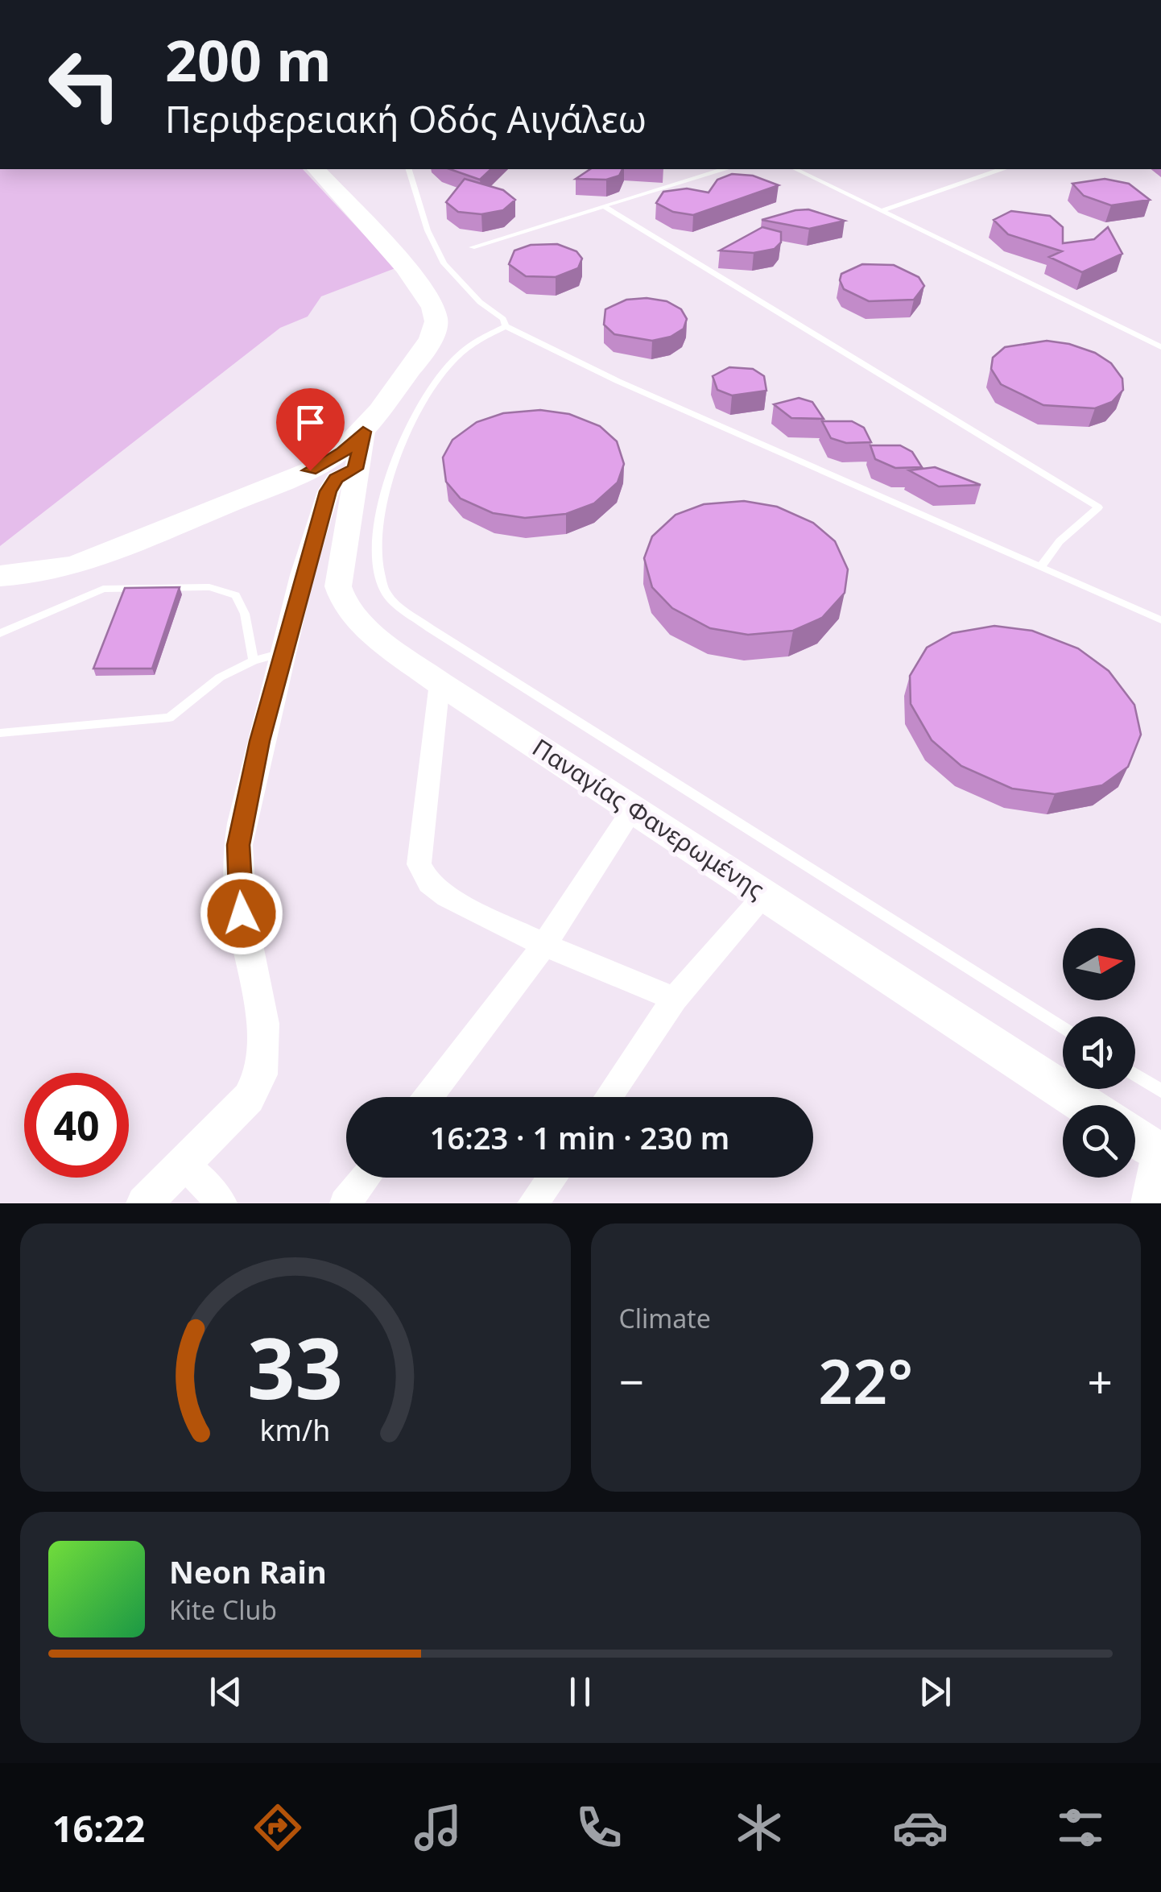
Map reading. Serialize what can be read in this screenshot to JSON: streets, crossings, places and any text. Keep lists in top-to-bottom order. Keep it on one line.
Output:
{"streets":{"main road":["Παναγίας Φανερωμένης"]},"north":"right","page":{"turn":["200 m","Περιφερειακή Οδός Αιγάλεω"],"limit":"40","trip":"16:23 · 1 min · 230 m","tile":"Climate","heat":["−","22°","+"],"song":["Neon Rain","Kite Club"],"tabs":"16:22","gauge":["33","km/h"]}}
